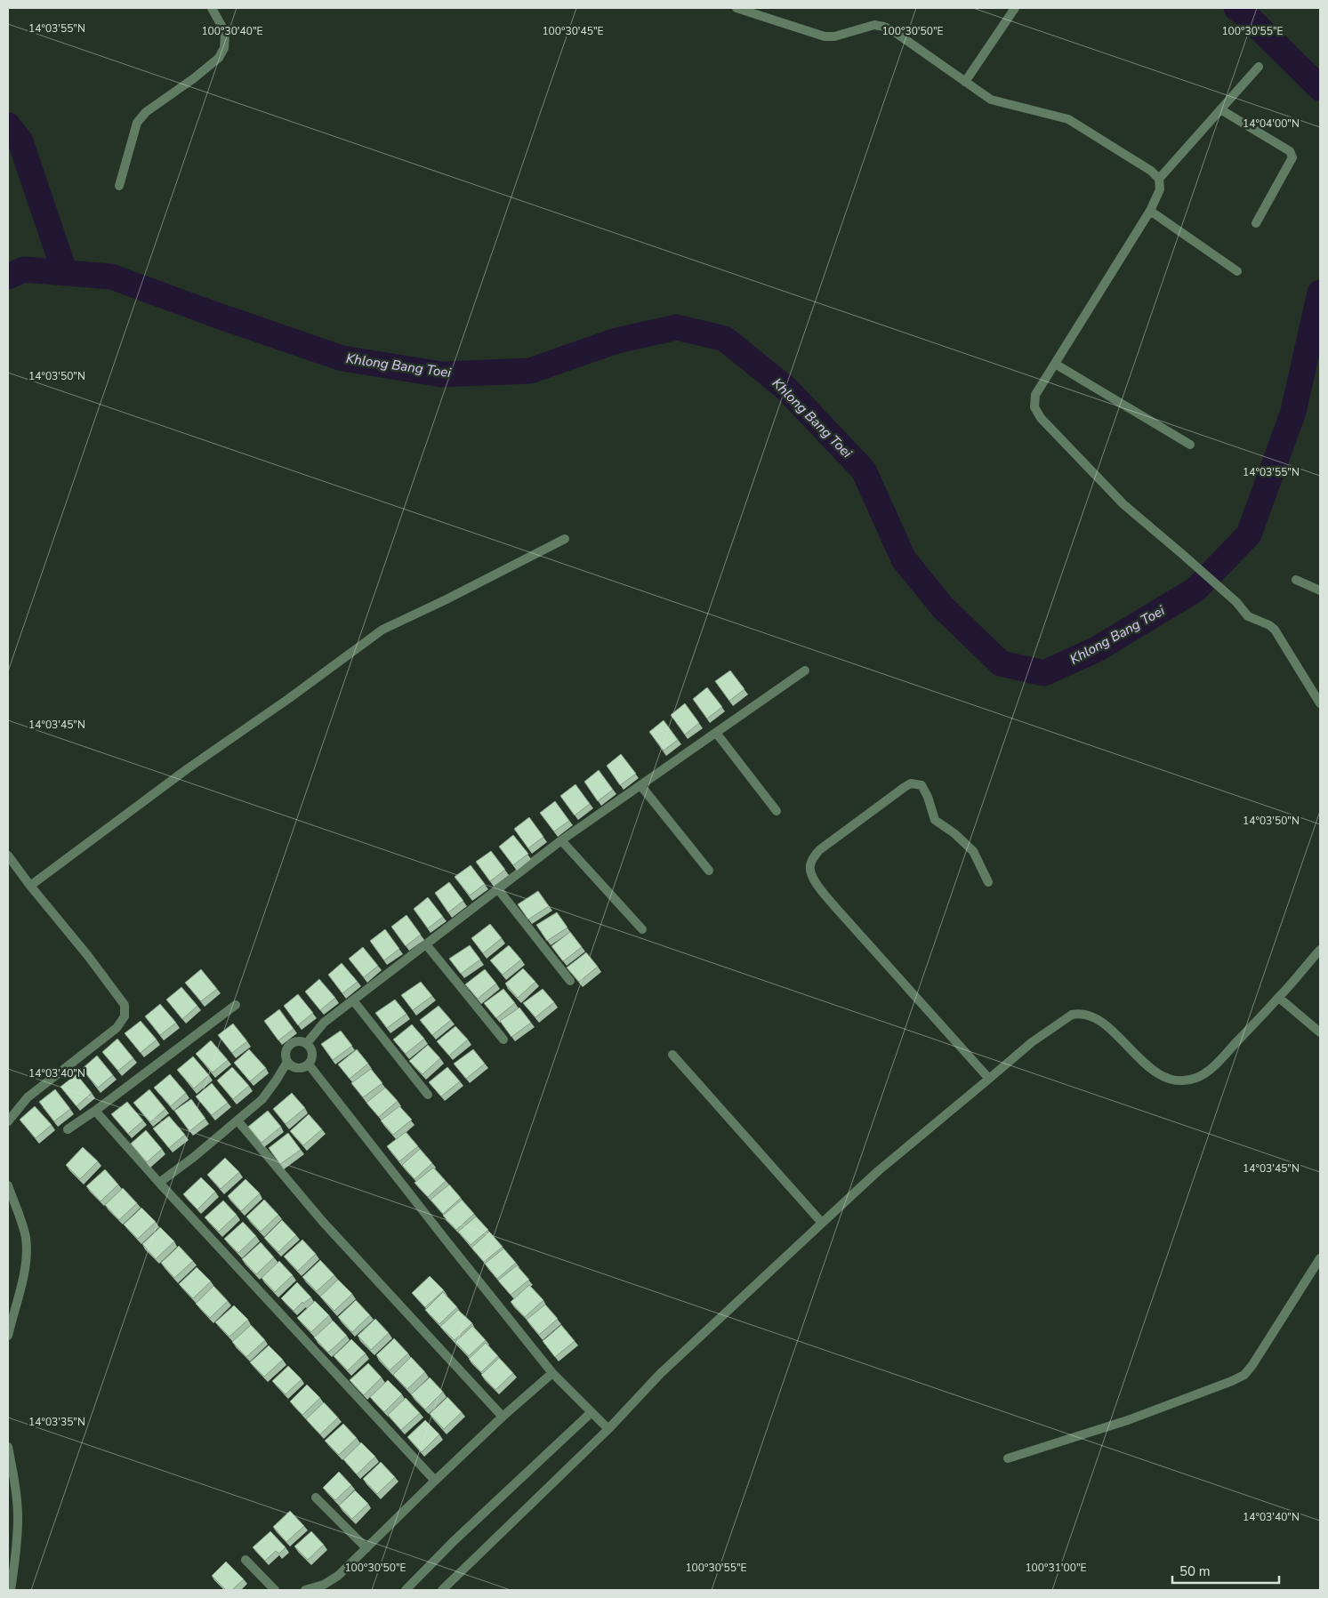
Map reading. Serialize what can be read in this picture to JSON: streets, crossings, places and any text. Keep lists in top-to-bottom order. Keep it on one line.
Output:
{"water":["Khlong Bang Toei"],"scale_bar":"50 m","coordinates":["14°03'55\"N","100°30'40\"E","100°30'50\"E","100°30'45\"E","100°30'55\"E","14°04'00\"N","14°03'50\"N","14°03'45\"N","14°03'40\"N","14°03'35\"N","100°31'00\"E"]}
